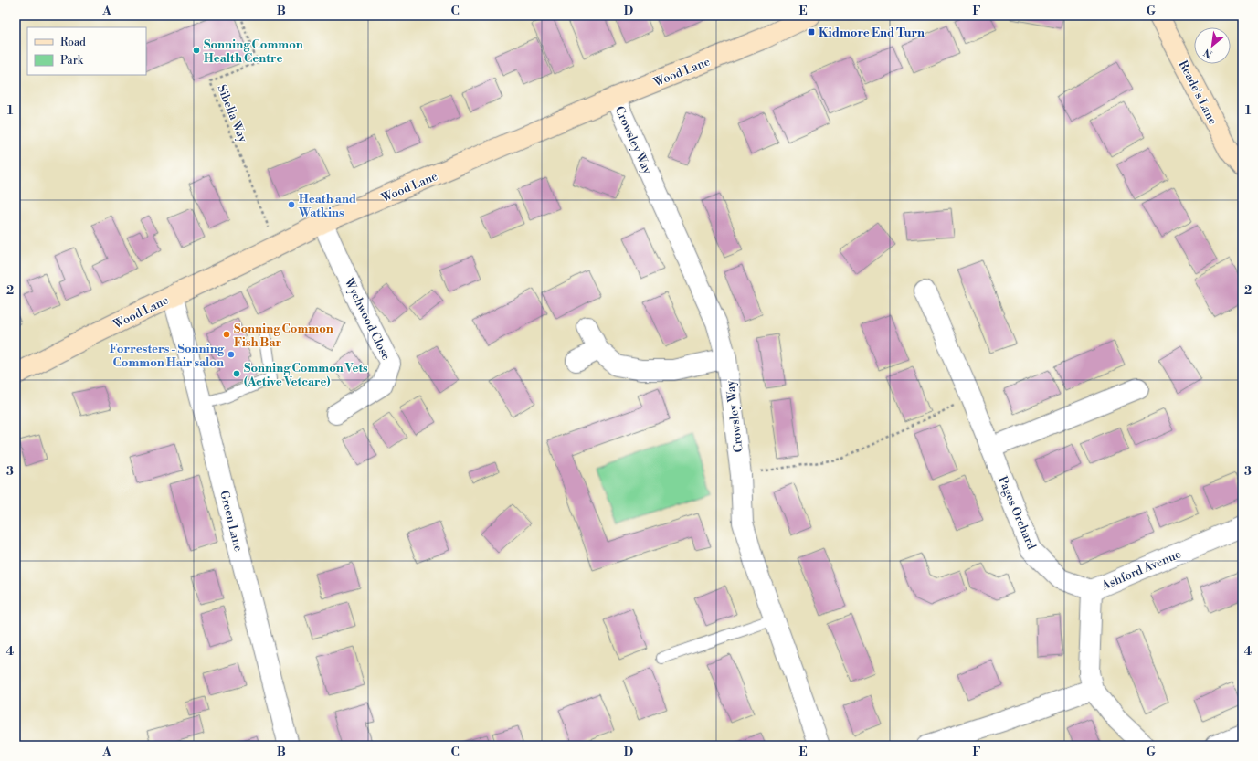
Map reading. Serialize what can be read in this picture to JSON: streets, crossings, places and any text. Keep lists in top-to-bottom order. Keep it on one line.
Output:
{"streets":{"street":["Wood Lane","Reade's Lane","Crowsley Way","Wychwood Close","Pages Orchard","Green Lane","Ashford Avenue"],"path":["Sibella Way"]},"crossings":[["Wood Lane","Sibella Way"],["Wood Lane","Crowsley Way"],["Wood Lane","Wychwood Close"],["Wood Lane","Green Lane"],["Pages Orchard","Ashford Avenue"]],"places":{"transit":["Kidmore End Turn"],"other":["Sonning Common Health Centre","Heath and Watkins","Sonning Common Fish Bar","Forresters - Sonning Common Hair salon","Sonning Common Vets (Active Vetcare)"]},"legend":["Road","Park"],"north":"bottom left","grid":{"columns":["A","B","C","D","E","F","G"],"rows":["1","2","3","4"]}}
